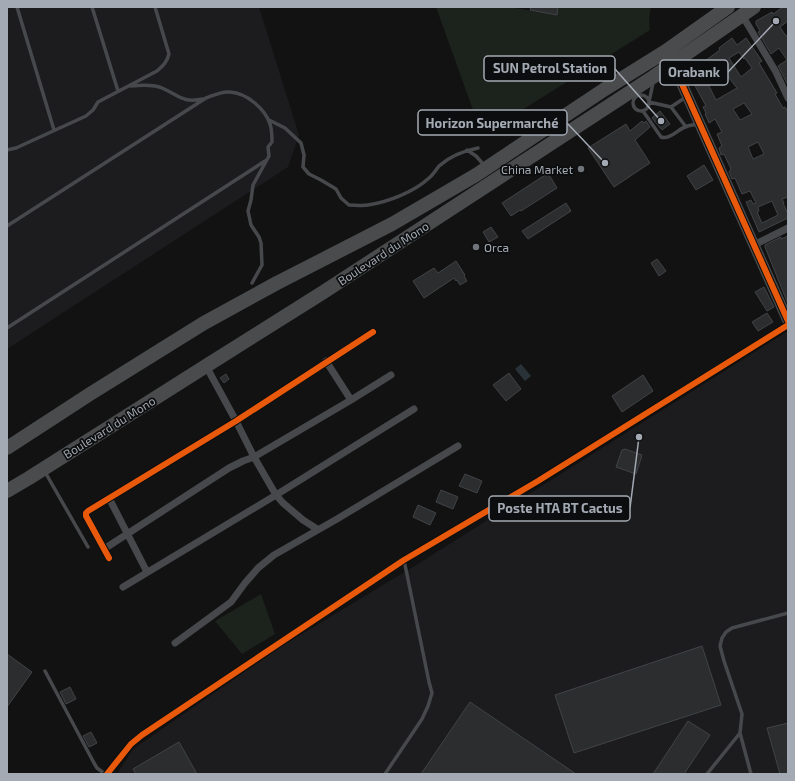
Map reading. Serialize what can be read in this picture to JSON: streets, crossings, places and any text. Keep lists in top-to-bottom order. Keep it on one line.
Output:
{"streets":{"highway":["Boulevard du Mono"]},"places":["Orabank","SUN Petrol Station","Horizon Supermarché","China Market","Orca","Poste HTA BT Cactus"]}
